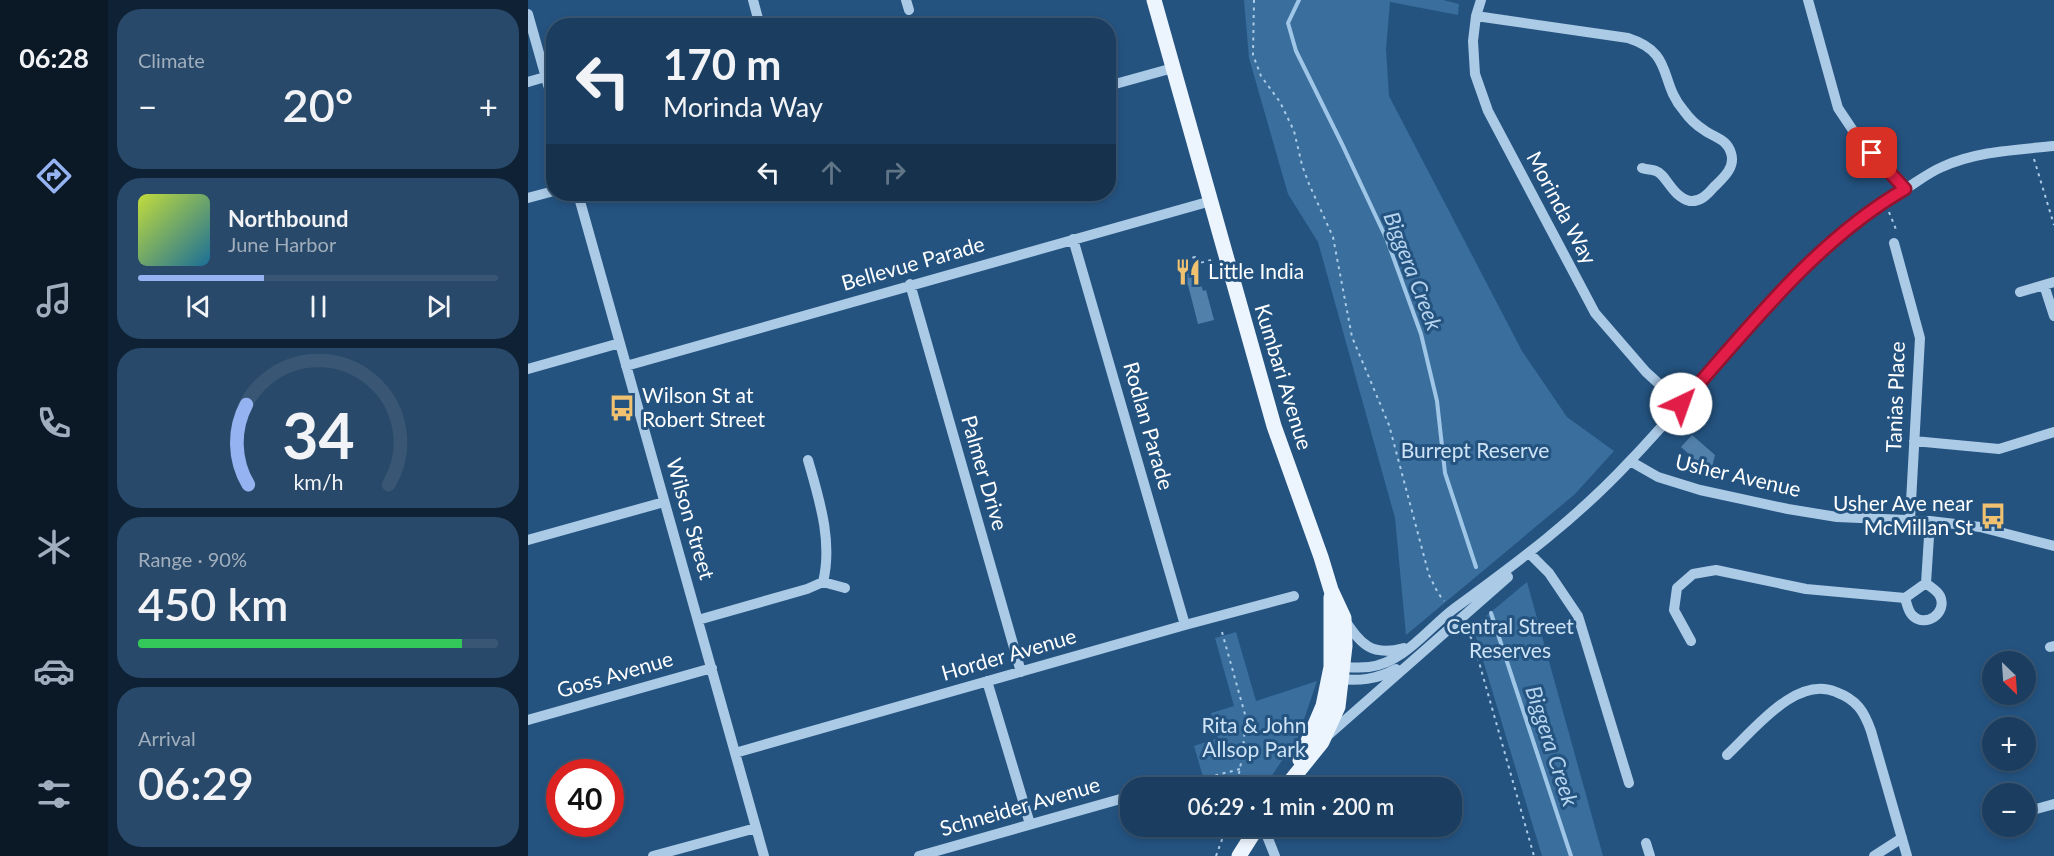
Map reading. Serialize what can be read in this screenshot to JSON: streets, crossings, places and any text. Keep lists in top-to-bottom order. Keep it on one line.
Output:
{"streets":{"main road":["Kumbari Avenue"],"street":["Morinda Way","Bellevue Parade","Tanias Place","Rodlan Parade","Palmer Drive","Usher Avenue","Wilson Street","Horder Avenue","Goss Avenue","Schneider Avenue"]},"crossings":[["Bellevue Parade","Kumbari Avenue"],["Bellevue Parade","Rodlan Parade"],["Bellevue Parade","Palmer Drive"],["Bellevue Parade","Wilson Street"],["Tanias Place","Usher Avenue"],["Rodlan Parade","Horder Avenue"],["Palmer Drive","Horder Avenue"],["Wilson Street","Horder Avenue"],["Wilson Street","Goss Avenue"]],"water":["Biggera Creek"],"parks":["Burrept Reserve","Central Street Reserves","Rita & John Allsop Park"],"places":{"restaurant":["Little India"],"bus stop":["Wilson St at Robert Street","Usher Ave near McMillan St"]},"north":"bottom right","page":{"tabs":"06:28","tile":["Climate",["Range · 90%","450 km"],["Arrival","06:29"]],"turn":["170 m","Morinda Way"],"heat":["−","20°","+"],"song":["Northbound","June Harbor"],"map_buttons":["+","−"],"limit":"40","trip":"06:29 · 1 min · 200 m","gauge":["34","km/h"]}}
